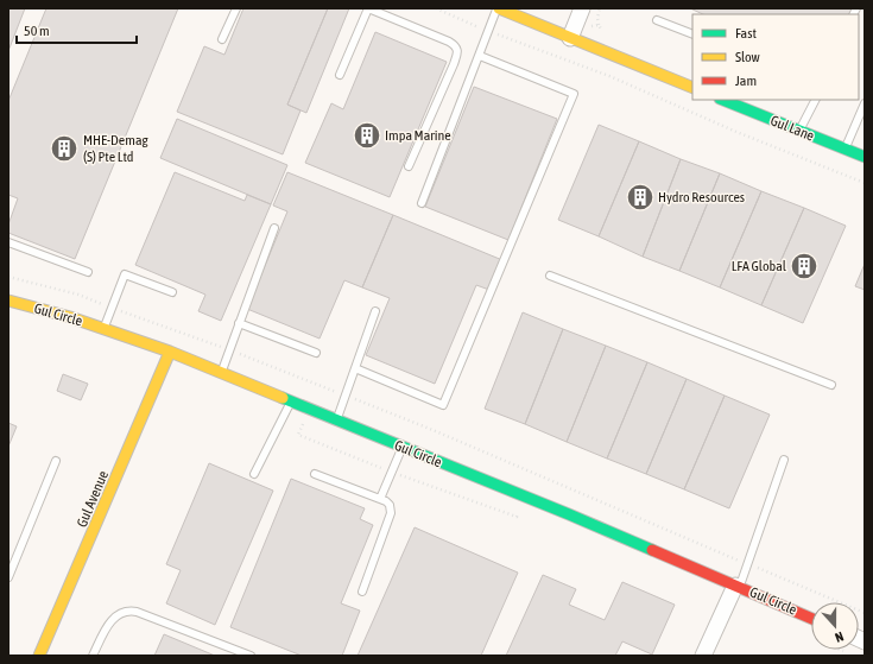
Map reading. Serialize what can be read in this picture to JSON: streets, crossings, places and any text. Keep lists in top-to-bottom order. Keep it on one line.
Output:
{"streets":{"street":["Gul Lane","Gul Circle","Gul Avenue"]},"crossings":[["Gul Circle","Gul Avenue"]],"places":{"building":["Impa Marine","MHE-Demag (S) Pte Ltd","Hydro Resources","LFA Global"]},"legend":["Fast","Slow","Jam"],"scale_bar":"50 m","north":"bottom"}
